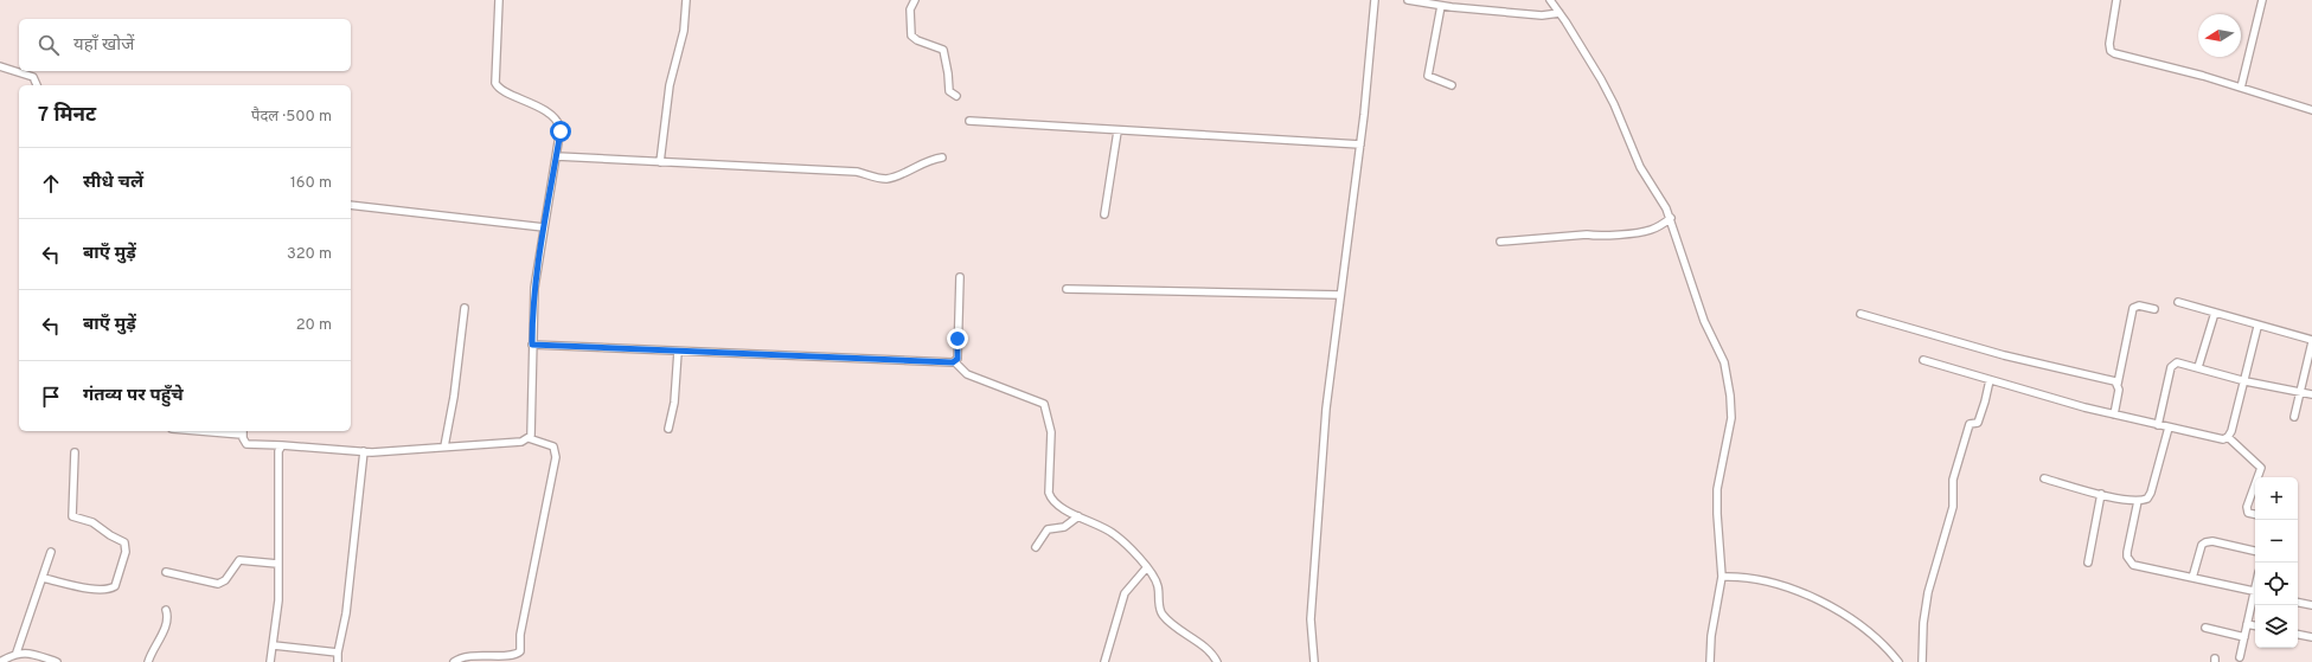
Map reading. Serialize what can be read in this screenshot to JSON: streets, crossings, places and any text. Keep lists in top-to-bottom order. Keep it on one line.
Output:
{"north":"left","page":{"search":"यहाँ खोजें","heading":["7 मिनट","पैदल · 500 m"],"list":[["सीधे चलें","160 m"],["बाएँ मुड़ें","320 m"],["बाएँ मुड़ें","20 m"],"गंतव्य पर पहुँचे"],"map_buttons":["+","−"]}}
